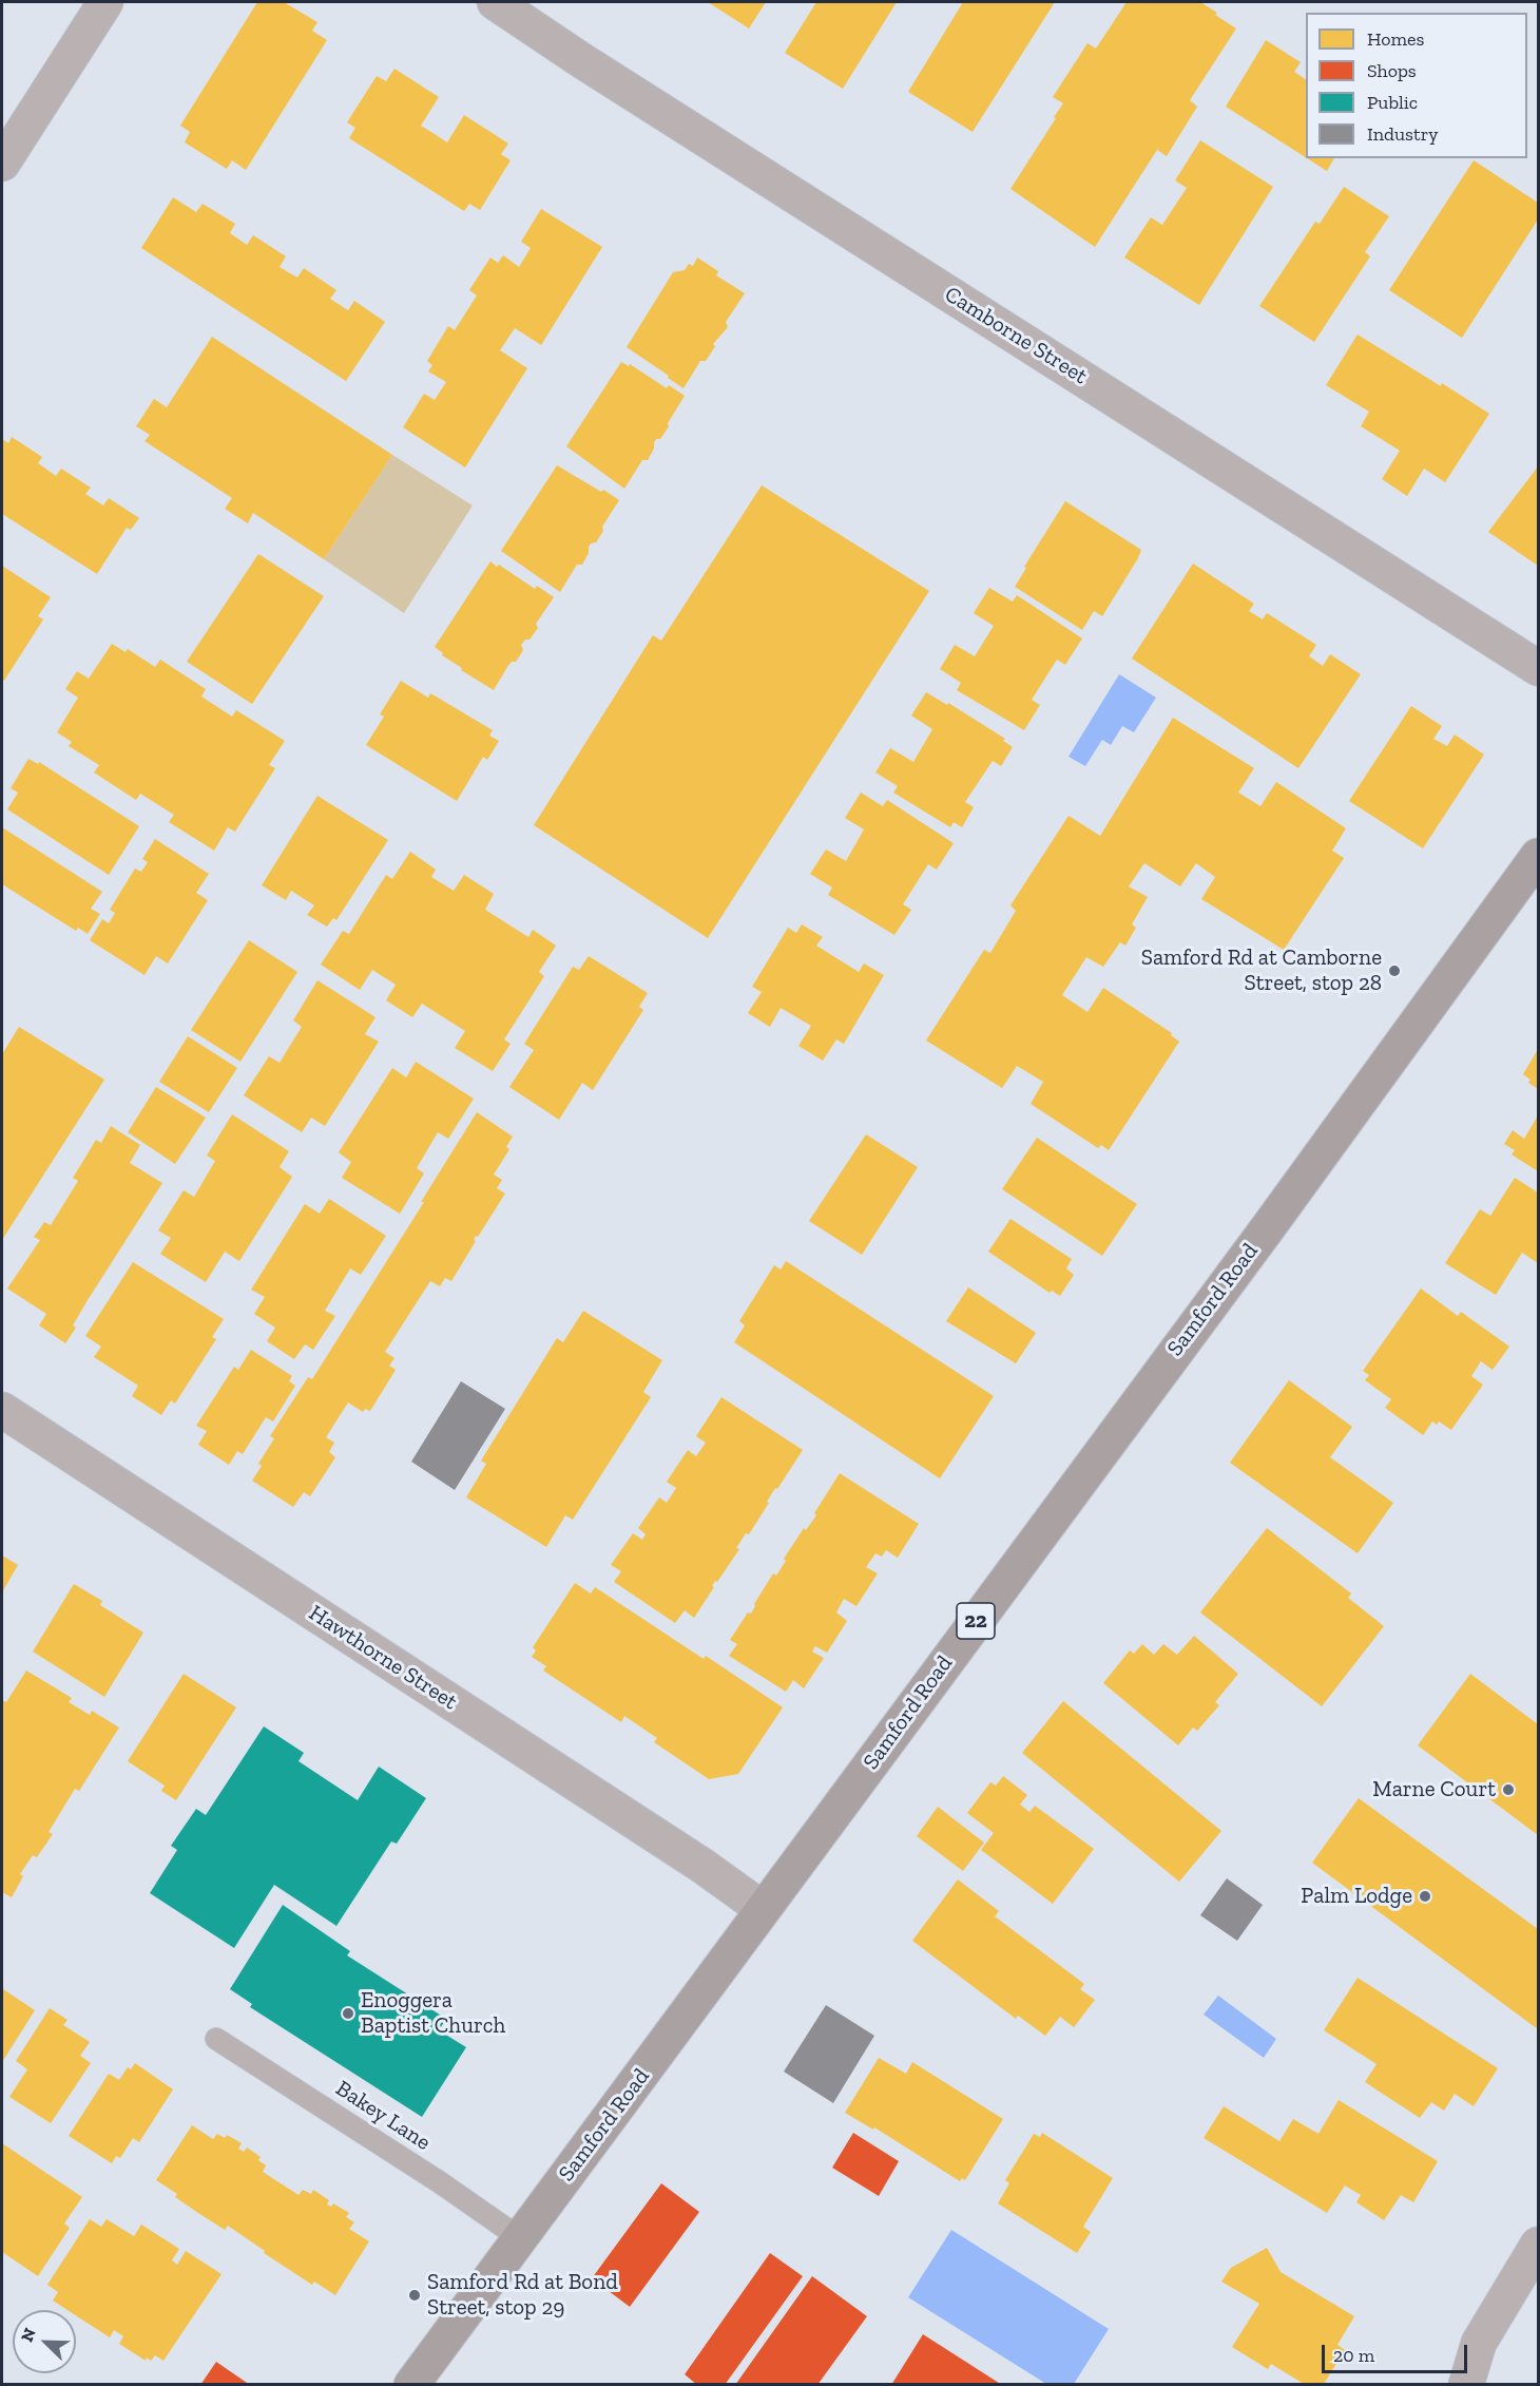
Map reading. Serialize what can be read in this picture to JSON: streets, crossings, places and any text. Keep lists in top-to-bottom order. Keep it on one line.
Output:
{"streets":{"main road":["Samford Road","22"],"street":["Camborne Street","Hawthorne Street"],"lane":["Bakey Lane"]},"crossings":[["Samford Road","Hawthorne Street"],["Samford Road","Bakey Lane"]],"places":["Samford Rd at Camborne Street, stop 28","Marne Court","Palm Lodge","Enoggera Baptist Church","Samford Rd at Bond Street, stop 29"],"legend":["Homes","Shops","Public","Industry"],"scale_bar":"20 m","north":"top left"}
